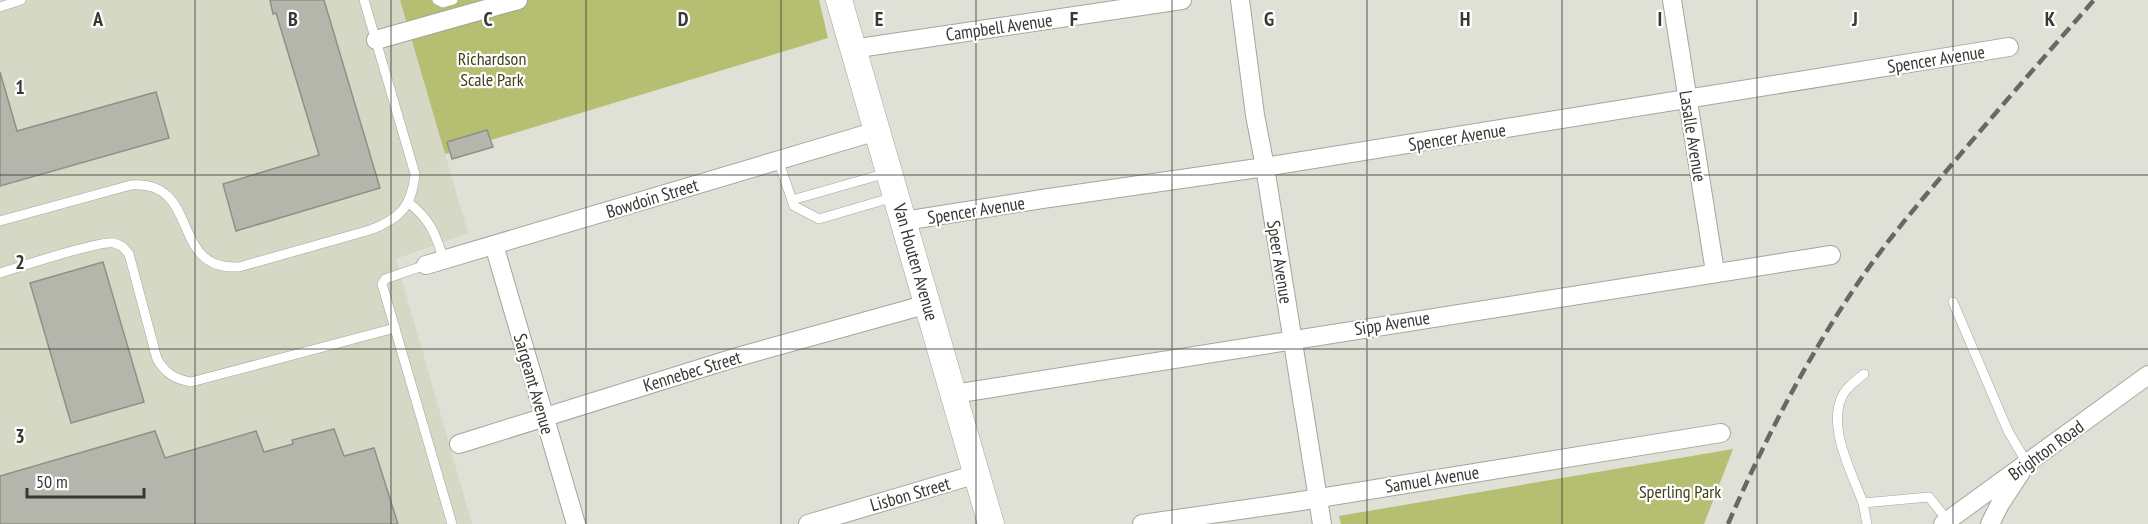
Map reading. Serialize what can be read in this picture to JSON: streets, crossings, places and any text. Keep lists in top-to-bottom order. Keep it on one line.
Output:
{"streets":{"main road":["Van Houten Avenue"],"street":["Campbell Avenue","Spencer Avenue","Lasalle Avenue","Bowdoin Street","Speer Avenue","Sipp Avenue","Kennebec Street","Sargeant Avenue","Brighton Road","Samuel Avenue","Lisbon Street"]},"crossings":[["Campbell Avenue","Van Houten Avenue"],["Spencer Avenue","Lasalle Avenue"],["Spencer Avenue","Van Houten Avenue"],["Spencer Avenue","Speer Avenue"],["Lasalle Avenue","Sipp Avenue"],["Bowdoin Street","Van Houten Avenue"],["Bowdoin Street","Sargeant Avenue"],["Van Houten Avenue","Sipp Avenue"],["Van Houten Avenue","Kennebec Street"],["Van Houten Avenue","Lisbon Street"],["Speer Avenue","Sipp Avenue"],["Speer Avenue","Samuel Avenue"],["Kennebec Street","Sargeant Avenue"]],"parks":["Richardson Scale Park","Sperling Park"],"scale_bar":"50 m","grid":{"columns":["A","B","C","D","E","F","G","H","I","J","K"],"rows":["1","2","3"]}}
